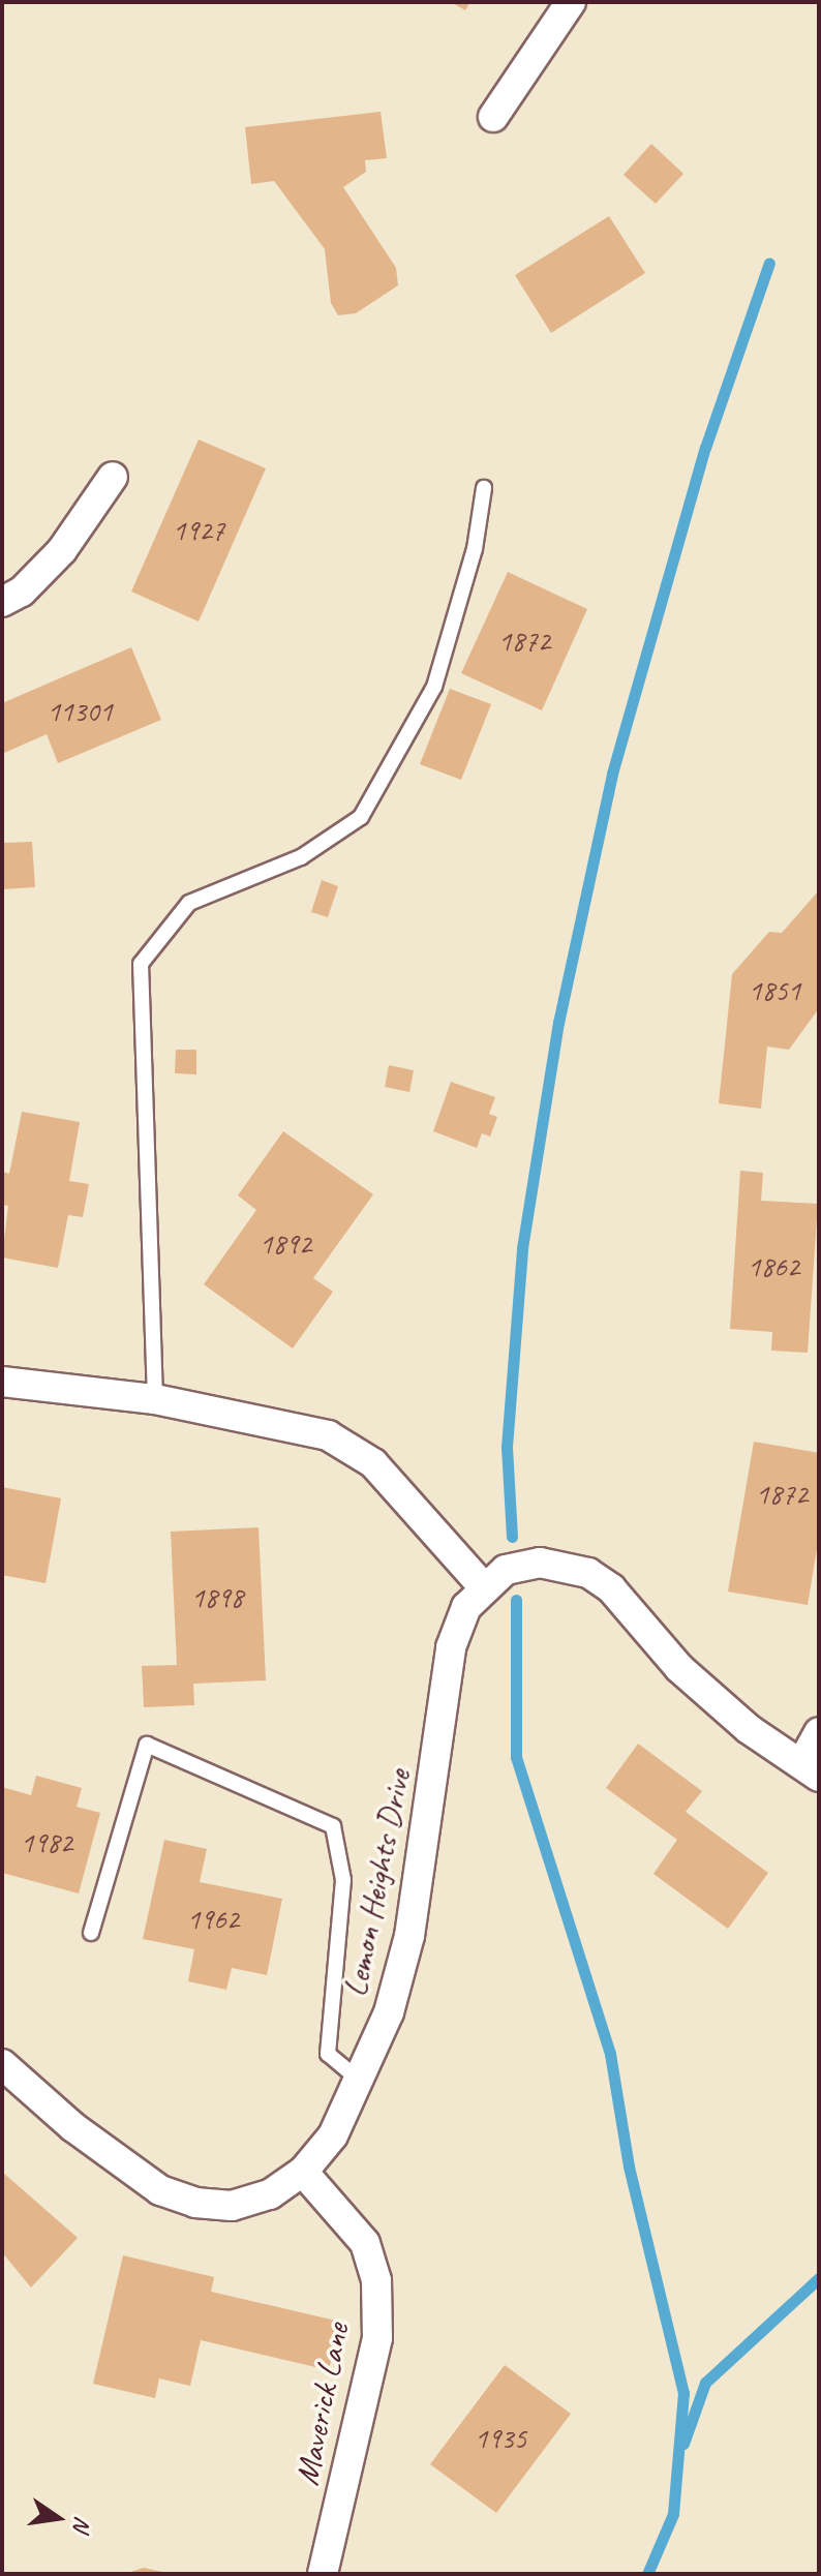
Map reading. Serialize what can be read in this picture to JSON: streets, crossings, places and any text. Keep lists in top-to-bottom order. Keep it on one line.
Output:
{"streets":{"street":["Lemon Heights Drive","Maverick Lane"]},"crossings":[["Lemon Heights Drive","Maverick Lane"]],"house_numbers":["1927","1872","11301","1851","1892","1862","1872","1898","1982","1962","1935"],"north":"right"}
